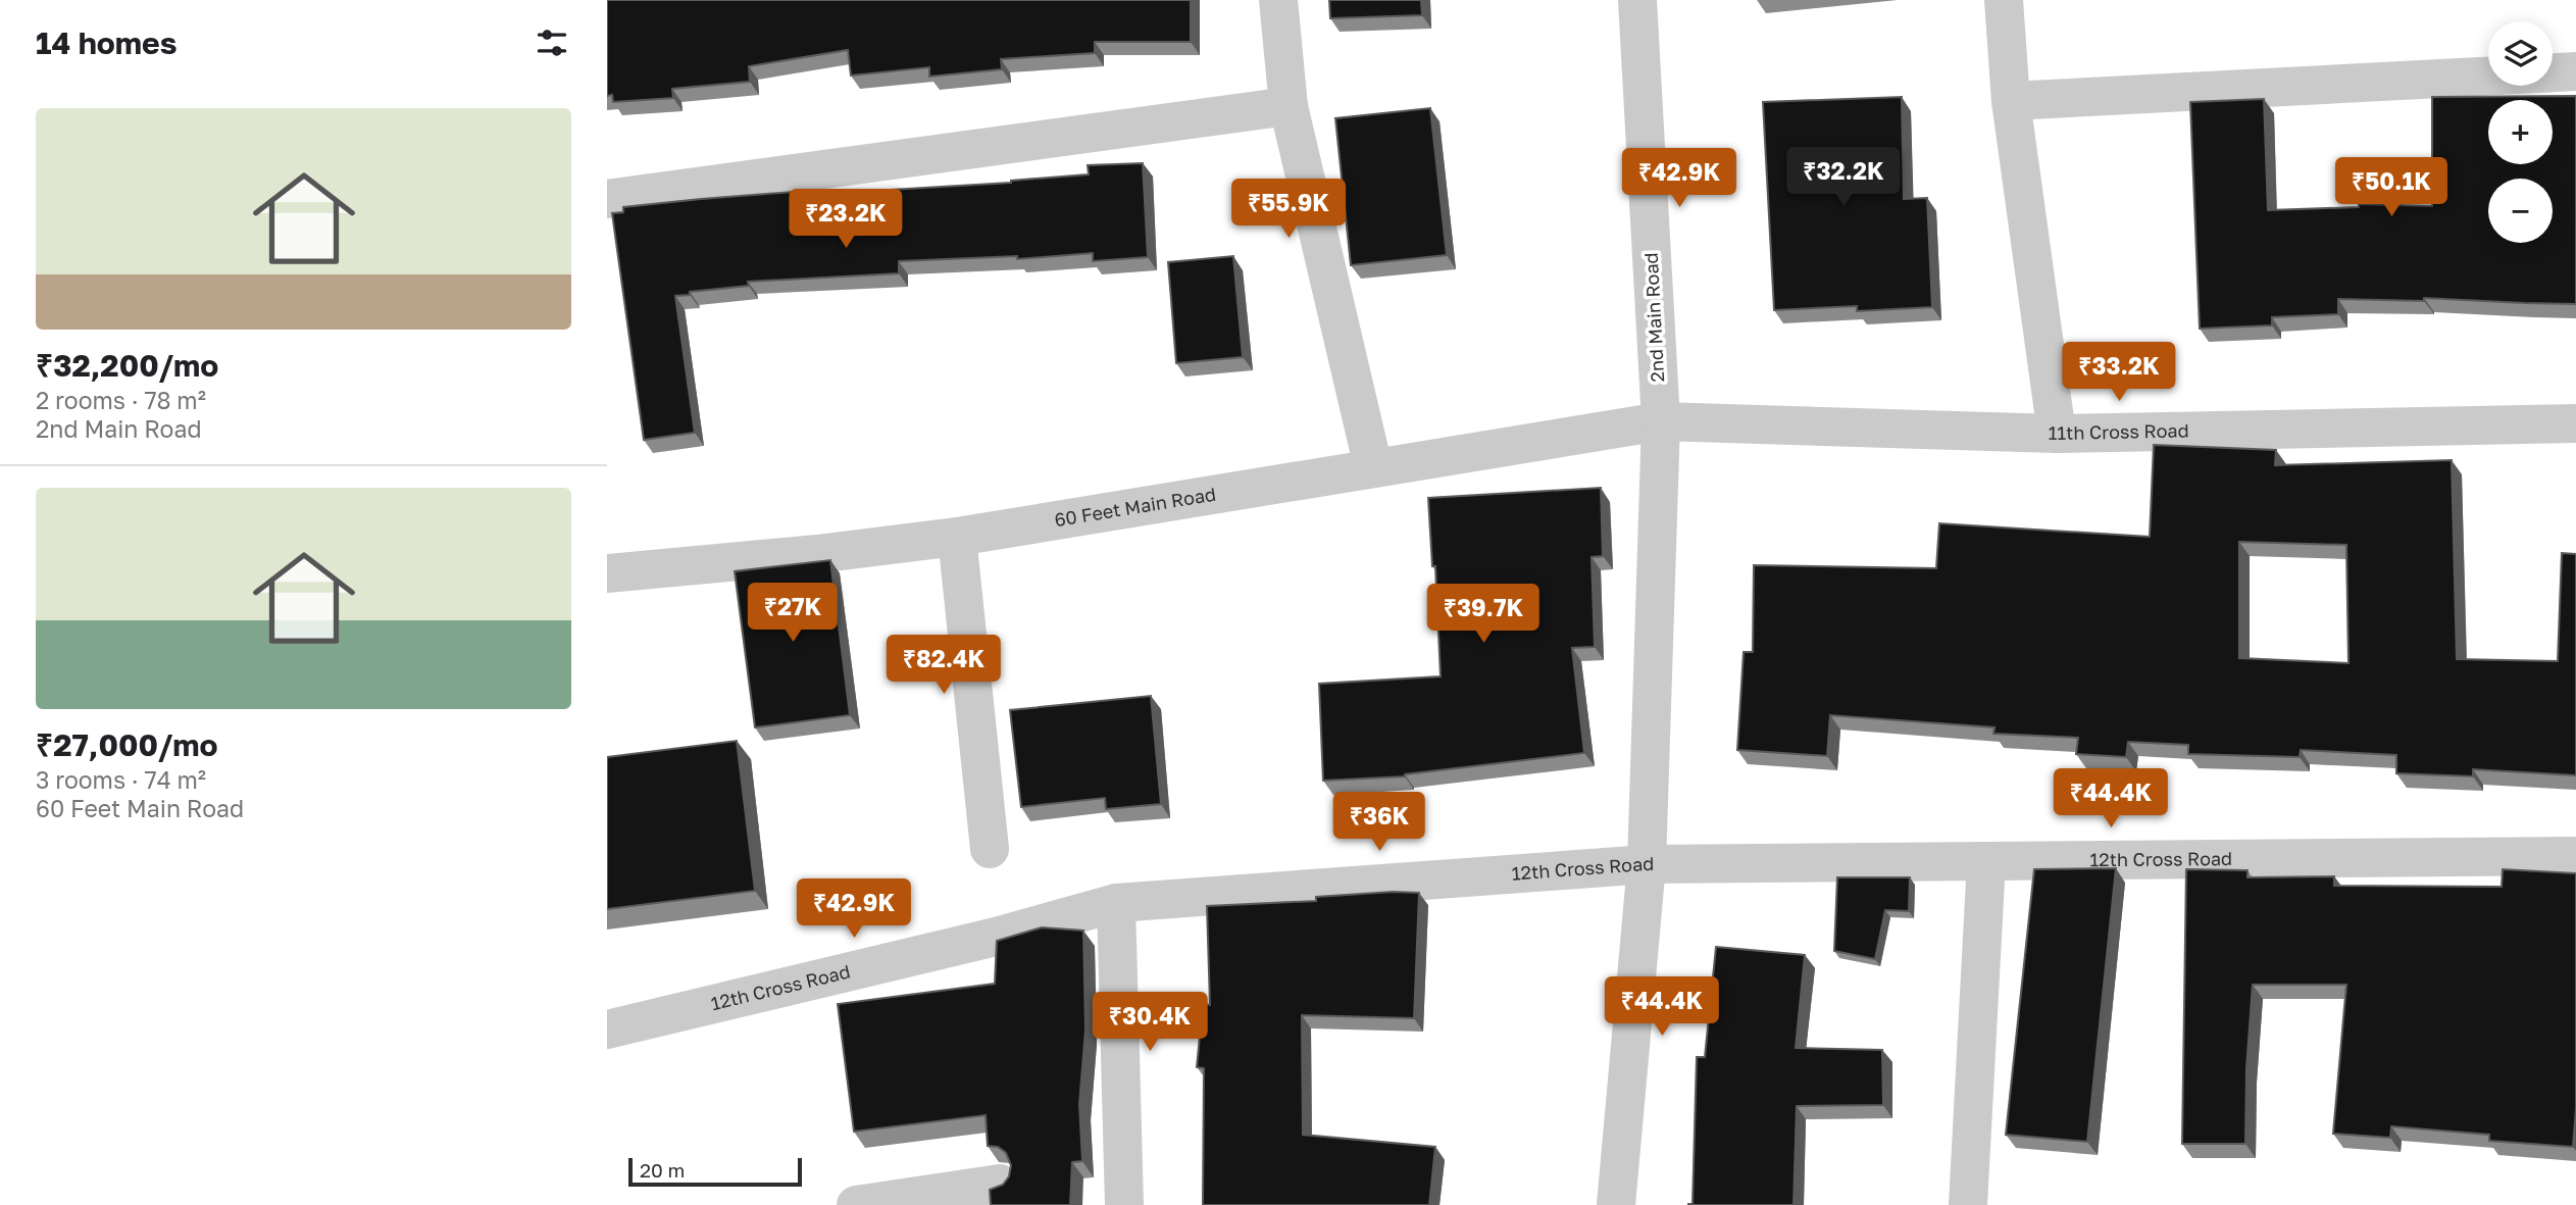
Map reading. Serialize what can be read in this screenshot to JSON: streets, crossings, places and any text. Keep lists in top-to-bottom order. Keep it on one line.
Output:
{"streets":{"street":["2nd Main Road","11th Cross Road","60 Feet Main Road","12th Cross Road"]},"crossings":[["2nd Main Road","11th Cross Road"],["2nd Main Road","60 Feet Main Road"],["2nd Main Road","12th Cross Road"],["11th Cross Road","60 Feet Main Road"]],"scale_bar":"20 m","page":{"heading":"14 homes","map_buttons":["+","−"],"list":[{"name":"₹32,200/mo","note":"2 rooms · 78 m² · 2nd Main Road"},{"name":"₹27,000/mo","note":"3 rooms · 74 m² · 60 Feet Main Road"}],"price":["₹32.2K","₹42.9K","₹50.1K","₹55.9K","₹23.2K","₹33.2K","₹27K","₹39.7K","₹82.4K","₹44.4K","₹36K","₹42.9K","₹44.4K","₹30.4K"],"scale":"20 m"}}
